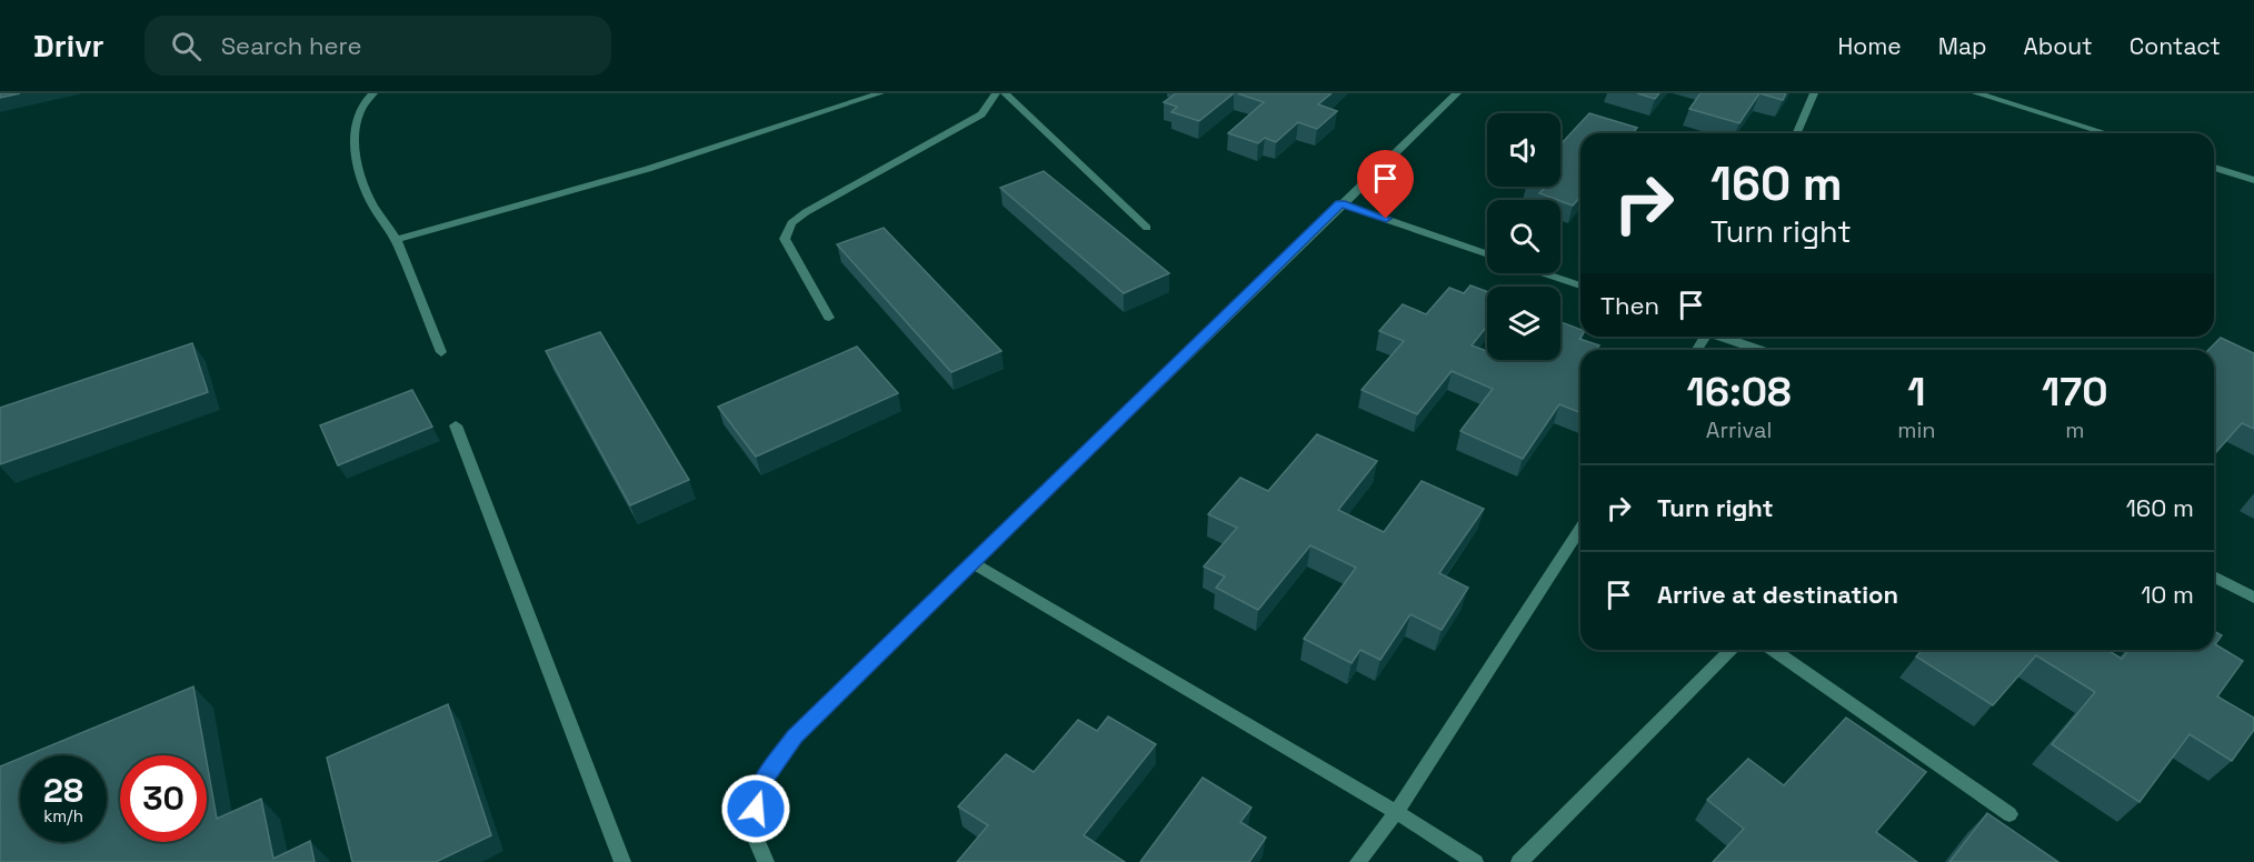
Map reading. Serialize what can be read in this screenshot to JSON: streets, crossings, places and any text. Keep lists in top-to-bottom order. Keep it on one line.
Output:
{"page":{"header":"Drivr","search":"Search here","nav":["Home","Map","About","Contact"],"turn":["160 m","Turn right"],"then":"Then","eta":["16:08","Arrival","1","min","170","m"],"list":[{"name":"Turn right","value":"160 m"},{"name":"Arrive at destination","value":"10 m"}],"speed":"28 km/h","limit":"30"}}
